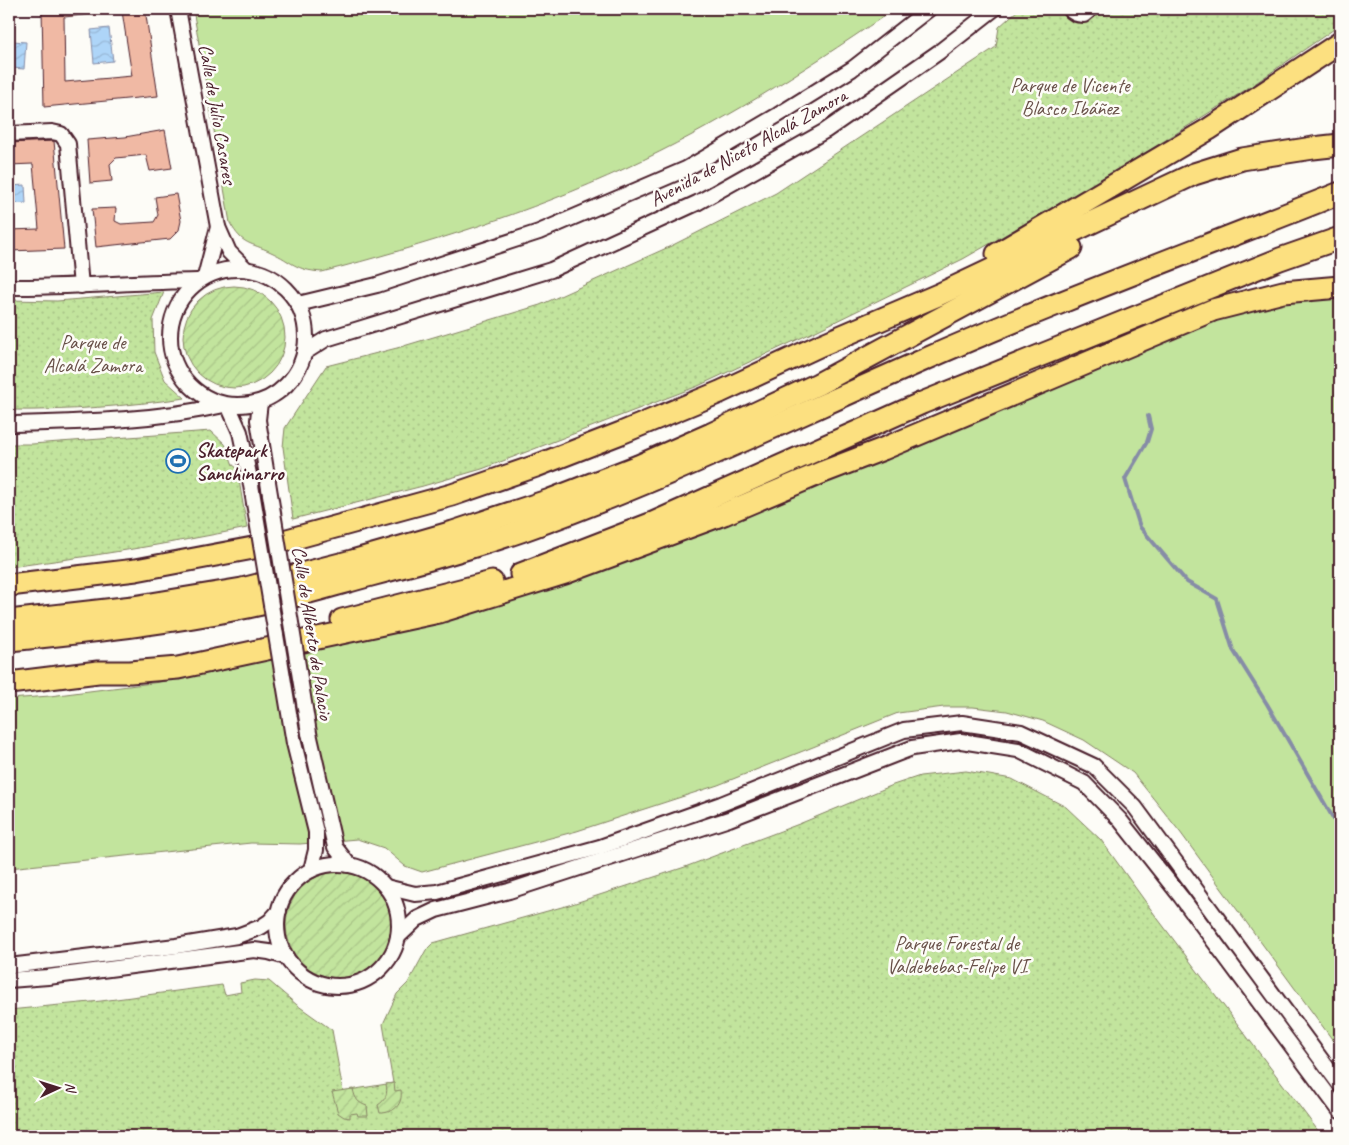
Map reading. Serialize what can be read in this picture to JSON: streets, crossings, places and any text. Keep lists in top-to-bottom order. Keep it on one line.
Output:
{"streets":{"street":["Calle de Julio Casares","Avenida de Niceto Alcalá Zamora","Calle de Alberto de Palacio"]},"crossings":[["Calle de Julio Casares","Avenida de Niceto Alcalá Zamora"],["Calle de Julio Casares","Calle de Alberto de Palacio"],["Avenida de Niceto Alcalá Zamora","Calle de Alberto de Palacio"]],"parks":["Parque de Vicente Blasco Ibáñez","Parque de Alcalá Zamora","Parque Forestal de Valdebebas-Felipe VI"],"places":{"sports":["Skatepark Sanchinarro"]},"north":"right"}
